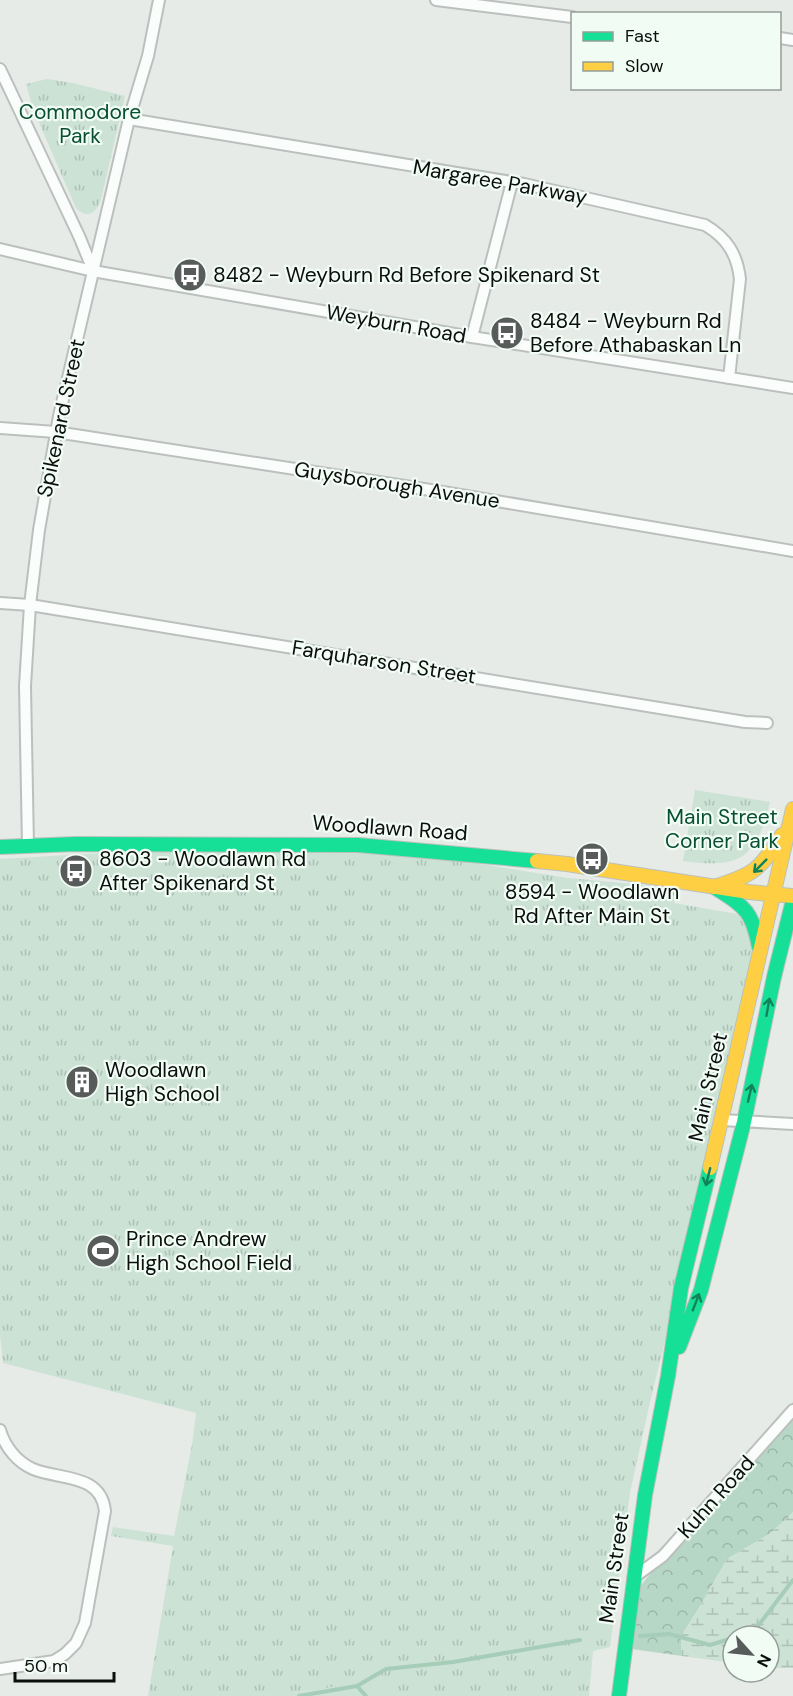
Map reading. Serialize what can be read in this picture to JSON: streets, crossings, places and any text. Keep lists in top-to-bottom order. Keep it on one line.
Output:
{"streets":{"main road":["Woodlawn Road","Main Street"],"street":["Margaree Parkway","Weyburn Road","Spikenard Street","Guysborough Avenue","Farquharson Street","Kuhn Road"]},"crossings":[["Margaree Parkway","Weyburn Road"],["Margaree Parkway","Spikenard Street"],["Weyburn Road","Spikenard Street"],["Spikenard Street","Guysborough Avenue"],["Spikenard Street","Farquharson Street"],["Spikenard Street","Woodlawn Road"],["Woodlawn Road","Main Street"],["Main Street","Kuhn Road"]],"parks":["Commodore Park","Main Street Corner Park"],"places":{"bus stop":["8482 - Weyburn Rd Before Spikenard St","8484 - Weyburn Rd Before Athabaskan Ln","8594 - Woodlawn Rd After Main St","8603 - Woodlawn Rd After Spikenard St"],"building":["Woodlawn High School"],"sports":["Prince Andrew High School Field"]},"legend":["Fast","Slow"],"scale_bar":"50 m","north":"bottom right"}
